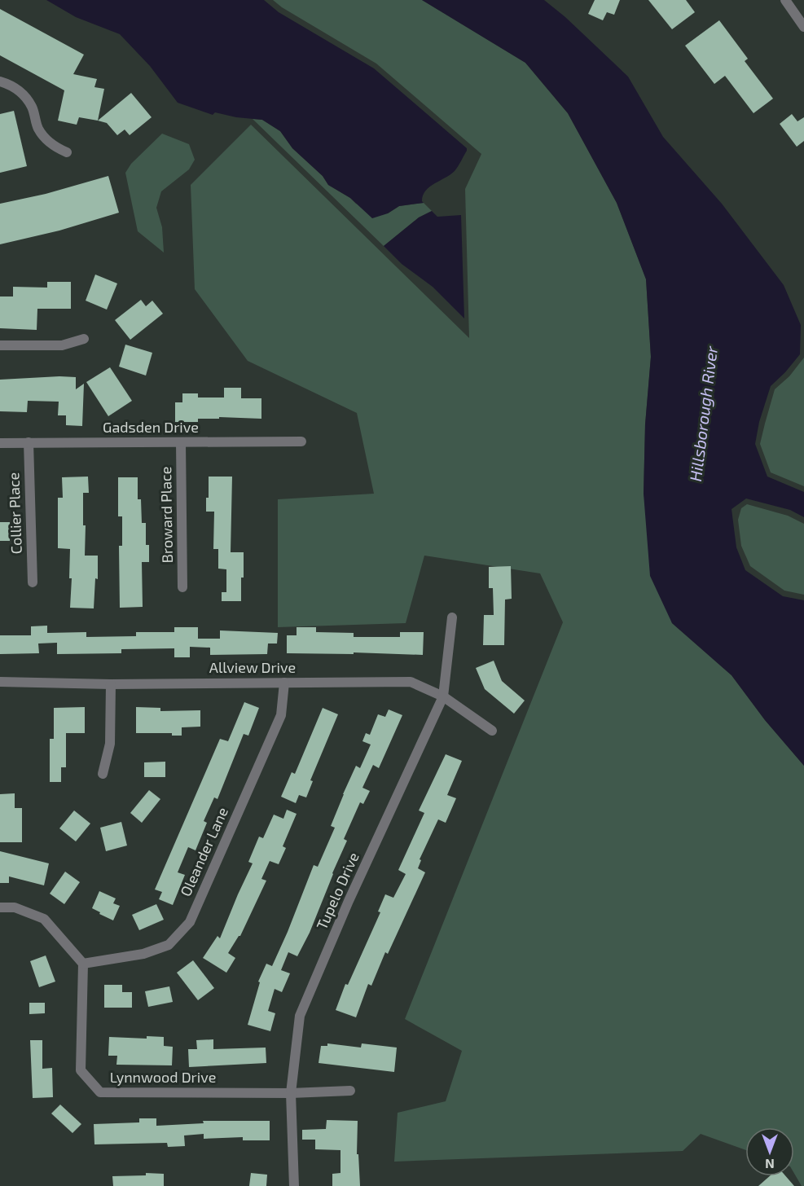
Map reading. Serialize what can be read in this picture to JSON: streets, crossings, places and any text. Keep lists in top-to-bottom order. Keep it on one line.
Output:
{"streets":{"street":["Gadsden Drive","Collier Place","Broward Place","Allview Drive","Oleander Lane","Tupelo Drive","Lynnwood Drive"]},"crossings":[["Gadsden Drive","Collier Place"],["Gadsden Drive","Broward Place"],["Allview Drive","Oleander Lane"],["Allview Drive","Tupelo Drive"],["Oleander Lane","Lynnwood Drive"],["Tupelo Drive","Lynnwood Drive"]],"water":["Hillsborough River"],"north":"bottom"}
